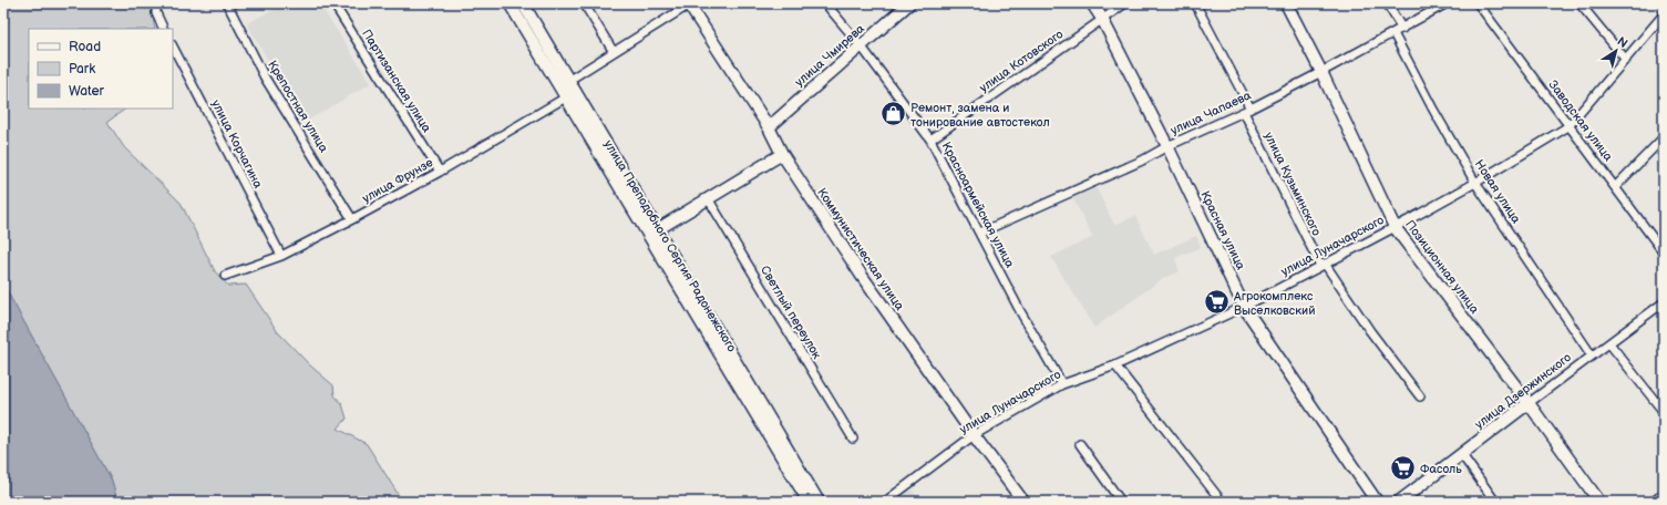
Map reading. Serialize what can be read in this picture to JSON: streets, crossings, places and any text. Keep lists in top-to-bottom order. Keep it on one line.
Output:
{"streets":{"street":["улица Чмирева","улица Котовского","Партизанская улица","Крепостная улица","улица Чапаева","Заводская улица","улица Корчагина","улица Фрунзе","улица Кузьминского","Новая улица","Красноармейская улица","Красная улица","улица Преподобного Сергия Радонежского","улица Луначарского","Коммунистическая улица","Позиционная улица","Светлый переулок","улица Дзержинского"]},"crossings":[["улица Чмирева","Красноармейская улица"],["улица Чмирева","Коммунистическая улица"],["улица Котовского","Красноармейская улица"],["улица Котовского","Красная улица"],["Партизанская улица","улица Фрунзе"],["Крепостная улица","улица Фрунзе"],["улица Чапаева","улица Кузьминского"],["улица Чапаева","Новая улица"],["улица Чапаева","Красноармейская улица"],["улица Чапаева","Красная улица"],["улица Чапаева","Позиционная улица"],["Заводская улица","улица Луначарского"],["улица Корчагина","улица Фрунзе"],["улица Фрунзе","улица Преподобного Сергия Радонежского"],["улица Кузьминского","улица Луначарского"],["Новая улица","улица Луначарского"],["Новая улица","улица Дзержинского"],["Красноармейская улица","улица Луначарского"],["Красная улица","улица Луначарского"],["улица Луначарского","Коммунистическая улица"],["улица Луначарского","Позиционная улица"],["Позиционная улица","улица Дзержинского"]],"places":{"shop":["Ремонт, замена и тонирование автостекол"],"supermarket":["Агрокомплекс Выселковский","Фасоль"]},"legend":["Road","Park","Water"],"north":"top right"}
